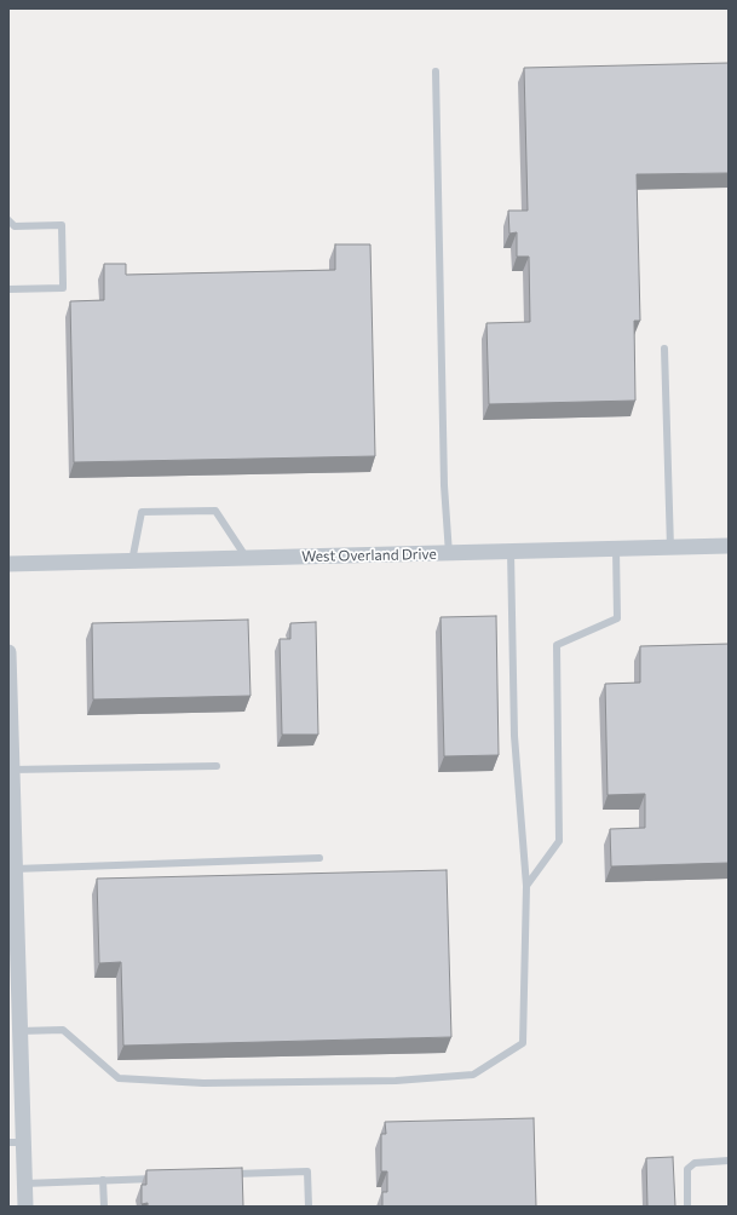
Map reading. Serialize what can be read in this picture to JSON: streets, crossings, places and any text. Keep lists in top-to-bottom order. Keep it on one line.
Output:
{"streets":{"street":["West Overland Drive"]}}
